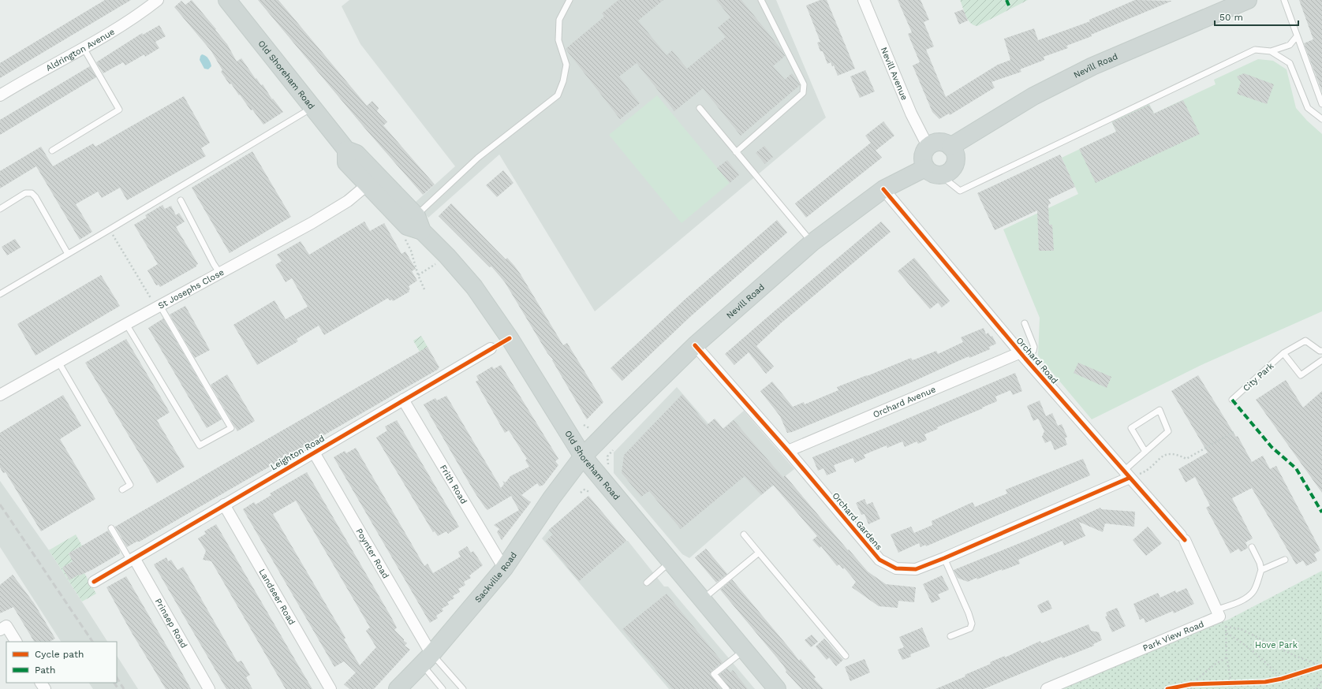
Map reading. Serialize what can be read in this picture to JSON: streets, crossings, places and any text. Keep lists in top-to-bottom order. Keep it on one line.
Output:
{"streets":{"main road":["Nevill Road","Old Shoreham Road","Sackville Road"],"street":["Aldrington Avenue","Nevill Avenue","St Josephs Close","Orchard Road","Orchard Avenue","Leighton Road","Frith Road","Orchard Gardens","Poynter Road","Landseer Road","Prinsep Road","Park View Road"],"lane":["City Park"]},"crossings":[["Nevill Road","Nevill Avenue"],["Nevill Road","Old Shoreham Road"],["Nevill Road","Orchard Road"],["Nevill Road","Orchard Gardens"],["Nevill Road","Sackville Road"],["Old Shoreham Road","St Josephs Close"],["Old Shoreham Road","Sackville Road"],["Orchard Road","Orchard Avenue"],["Orchard Road","Orchard Gardens"],["Orchard Road","Park View Road"],["Orchard Avenue","Orchard Gardens"],["Leighton Road","Frith Road"],["Leighton Road","Poynter Road"],["Leighton Road","Landseer Road"],["Leighton Road","Prinsep Road"],["Frith Road","Sackville Road"],["Poynter Road","Sackville Road"]],"parks":["Hove Park"],"legend":["Cycle path","Path"],"scale_bar":"50 m"}
